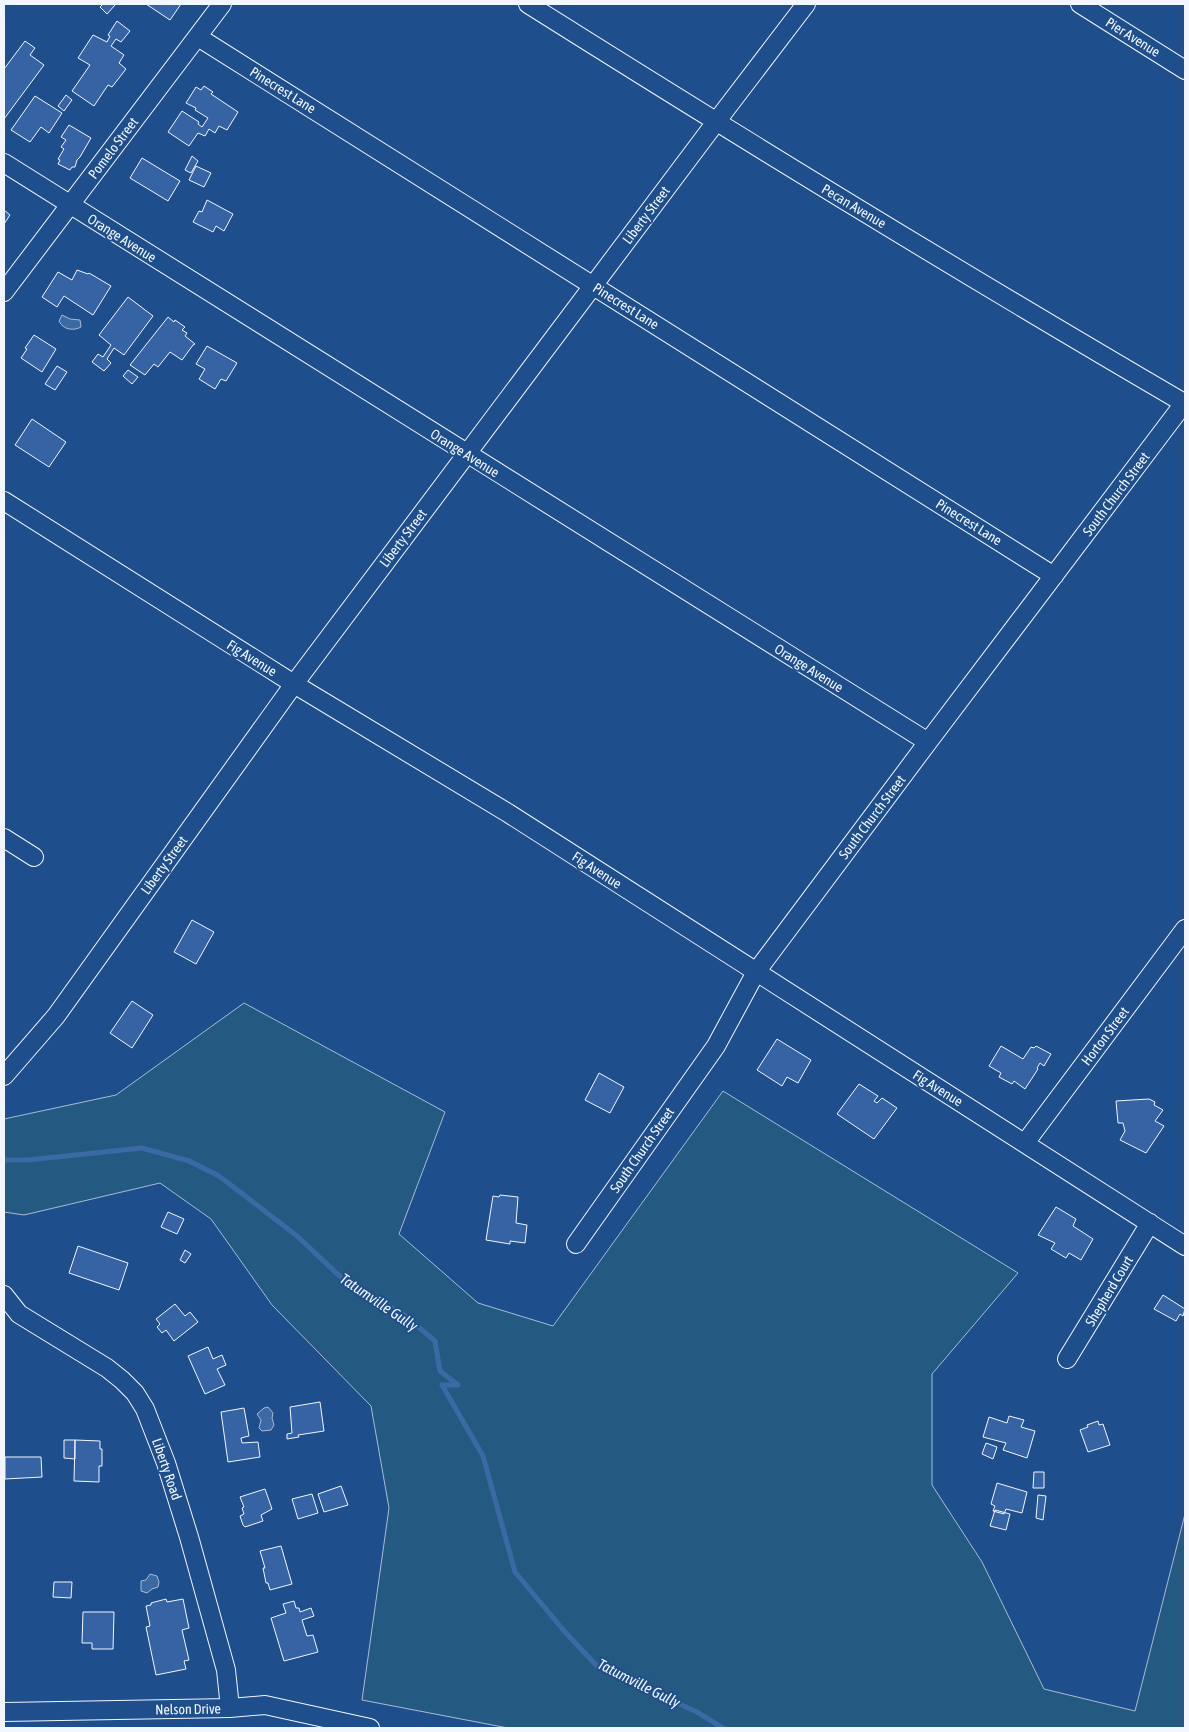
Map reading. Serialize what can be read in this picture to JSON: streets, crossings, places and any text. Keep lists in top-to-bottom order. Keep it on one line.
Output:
{"streets":{"street":["Pier Avenue","Pinecrest Lane","Pomelo Street","Pecan Avenue","Liberty Street","Orange Avenue","South Church Street","Fig Avenue","Horton Street","Shepherd Court","Liberty Road","Nelson Drive"]},"crossings":[["Pinecrest Lane","Pomelo Street"],["Pinecrest Lane","Liberty Street"],["Pinecrest Lane","South Church Street"],["Pomelo Street","Orange Avenue"],["Pecan Avenue","Liberty Street"],["Pecan Avenue","South Church Street"],["Liberty Street","Orange Avenue"],["Liberty Street","Fig Avenue"],["Orange Avenue","South Church Street"],["South Church Street","Fig Avenue"],["Fig Avenue","Horton Street"],["Fig Avenue","Shepherd Court"],["Liberty Road","Nelson Drive"]],"water":["Tatumville Gully"]}
